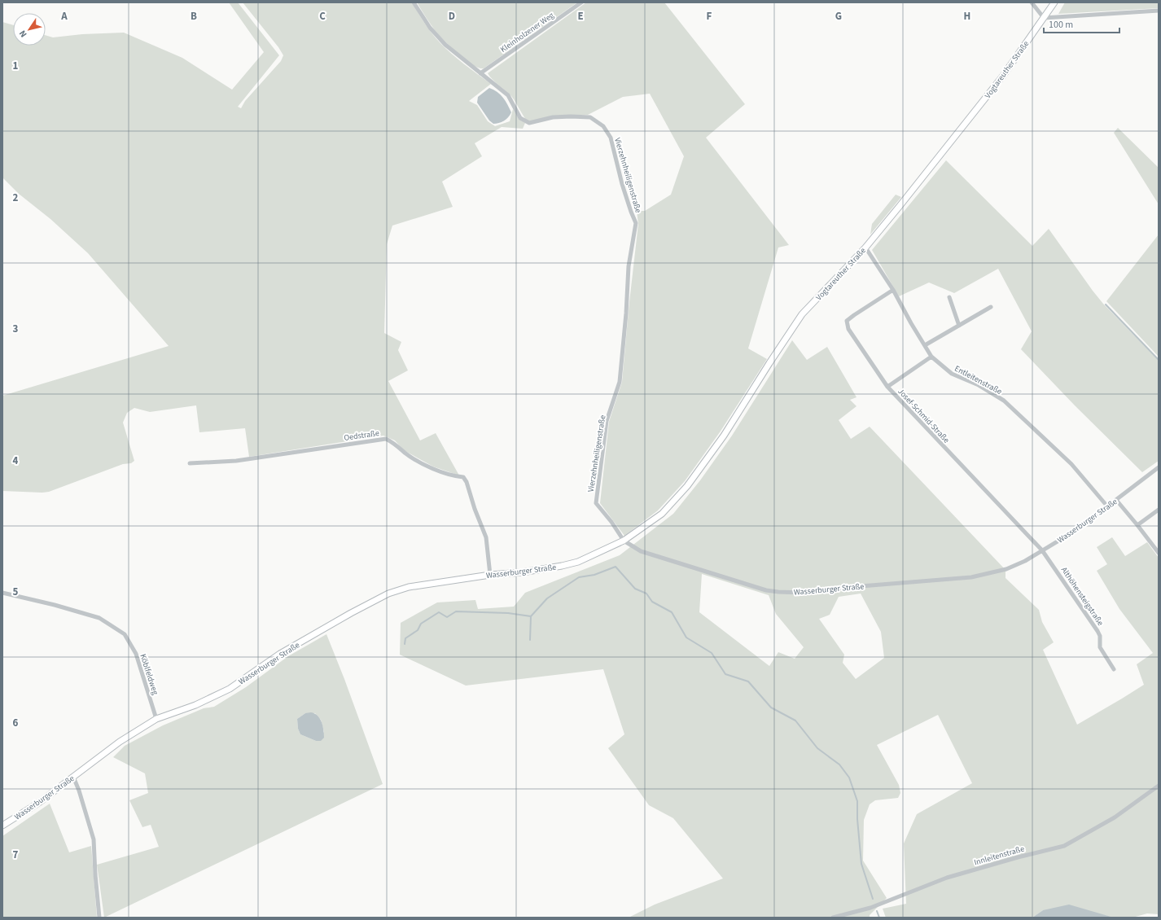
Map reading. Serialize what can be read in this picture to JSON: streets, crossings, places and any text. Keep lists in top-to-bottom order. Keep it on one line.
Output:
{"streets":{"main road":["Vogtareuther Straße","Wasserburger Straße"],"street":["Kleinholzener Weg","Vierzehnheiligenstraße","Entleitenstraße","Josef-Schmid-Straße","Oedstraße","Althöhensteigstraße","Köblfeldweg","Innleitenstraße"]},"crossings":[["Kleinholzener Weg","Vierzehnheiligenstraße"],["Vogtareuther Straße","Vierzehnheiligenstraße"],["Vogtareuther Straße","Entleitenstraße"],["Vogtareuther Straße","Wasserburger Straße"],["Vierzehnheiligenstraße","Wasserburger Straße"],["Entleitenstraße","Josef-Schmid-Straße"],["Entleitenstraße","Wasserburger Straße"],["Josef-Schmid-Straße","Wasserburger Straße"],["Josef-Schmid-Straße","Althöhensteigstraße"],["Oedstraße","Wasserburger Straße"],["Wasserburger Straße","Althöhensteigstraße"],["Wasserburger Straße","Köblfeldweg"]],"scale_bar":"100 m","north":"bottom left","grid":{"columns":["A","B","C","D","E","F","G","H"],"rows":["1","2","3","4","5","6","7"]}}
